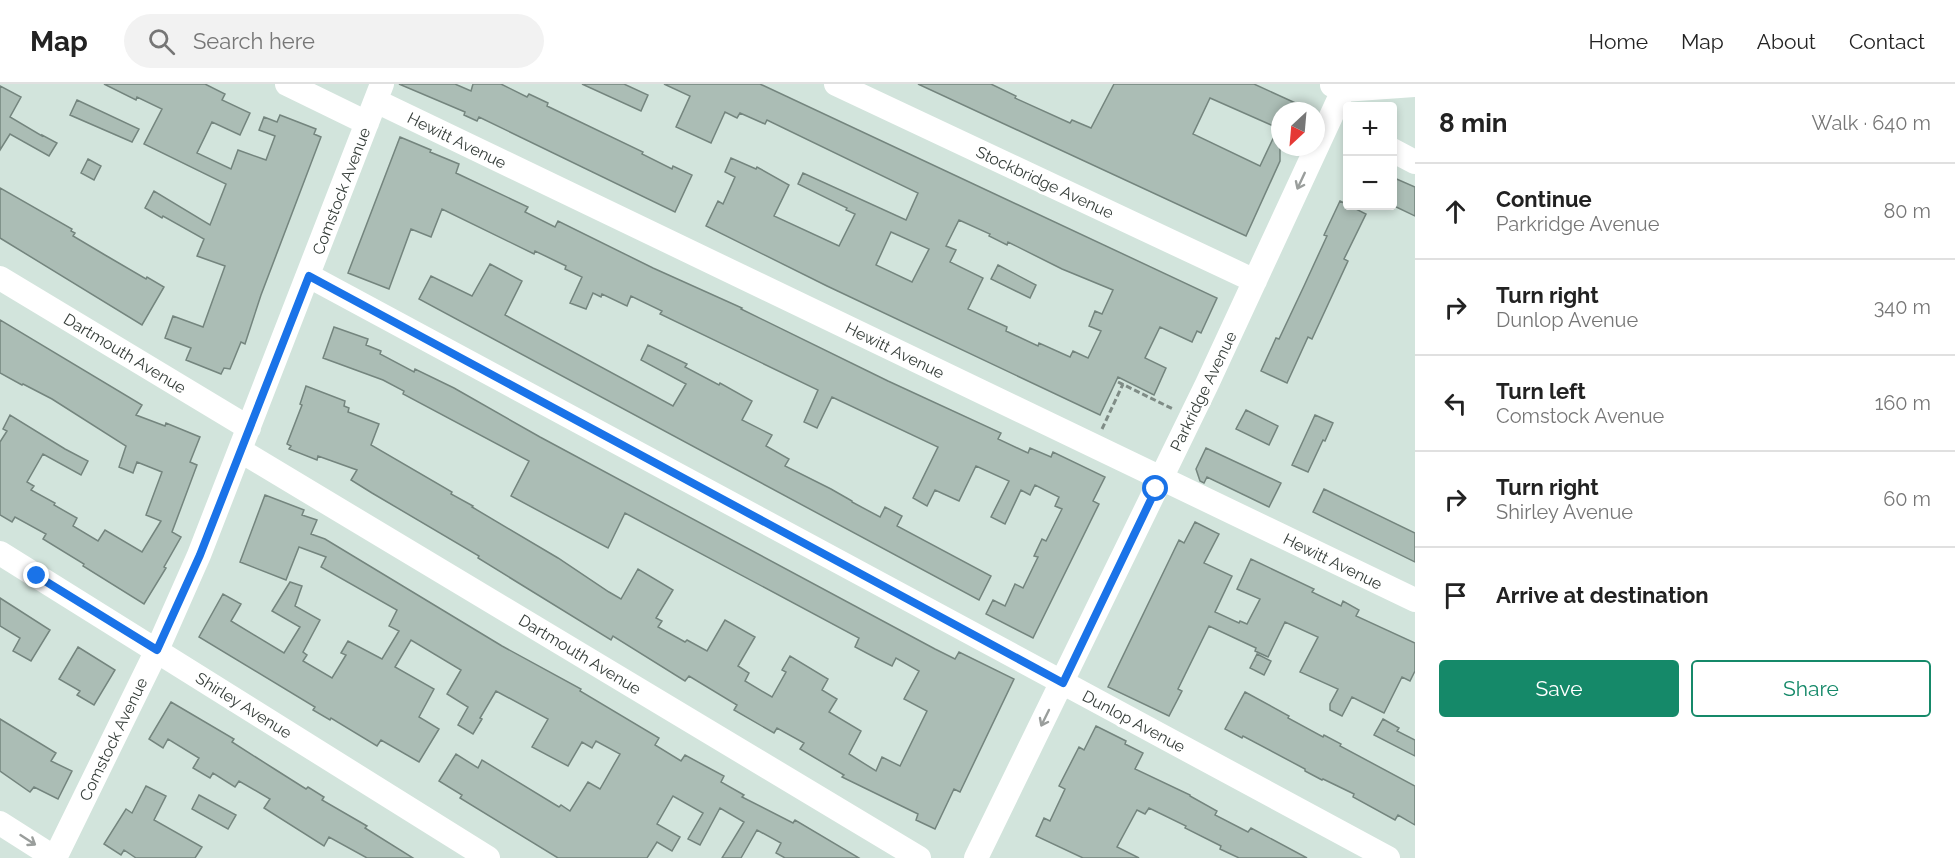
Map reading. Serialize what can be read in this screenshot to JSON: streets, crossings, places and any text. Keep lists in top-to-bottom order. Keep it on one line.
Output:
{"streets":{"street":["Hewitt Avenue","Stockbridge Avenue","Comstock Avenue","Dartmouth Avenue","Parkridge Avenue","Shirley Avenue","Dunlop Avenue"]},"crossings":[["Hewitt Avenue","Comstock Avenue"],["Hewitt Avenue","Parkridge Avenue"],["Stockbridge Avenue","Parkridge Avenue"],["Comstock Avenue","Dartmouth Avenue"],["Comstock Avenue","Shirley Avenue"],["Comstock Avenue","Dunlop Avenue"],["Parkridge Avenue","Dunlop Avenue"]],"one_way":["Parkridge Avenue"],"north":"bottom left","page":{"header":"Map","search":"Search here","nav":["Home","Map","About","Contact"],"heading":["8 min","Walk · 640 m"],"map_buttons":["+","−"],"list":[["Continue","Parkridge Avenue","80 m"],["Turn right","Dunlop Avenue","340 m"],["Turn left","Comstock Avenue","160 m"],["Turn right","Shirley Avenue","60 m"],"Arrive at destination"],"buttons":["Save","Share"]}}
